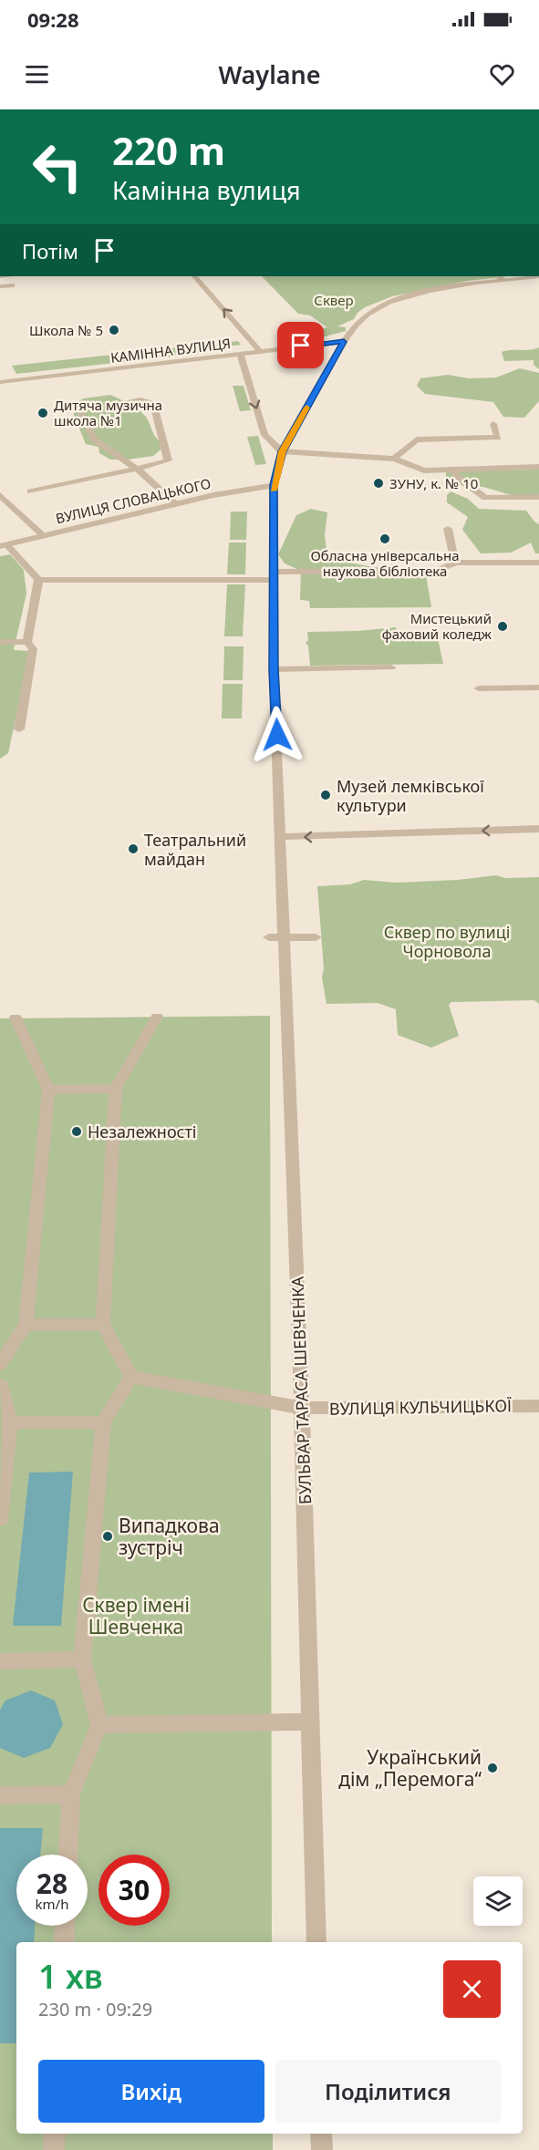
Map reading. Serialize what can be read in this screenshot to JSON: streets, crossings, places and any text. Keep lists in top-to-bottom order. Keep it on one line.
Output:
{"streets":{"street":["КАМІННА ВУЛИЦЯ","ВУЛИЦЯ СЛОВАЦЬКОГО","БУЛЬВАР ТАРАСА ШЕВЧЕНКА","ВУЛИЦЯ КУЛЬЧИЦЬКОЇ"]},"crossings":[["БУЛЬВАР ТАРАСА ШЕВЧЕНКА","ВУЛИЦЯ КУЛЬЧИЦЬКОЇ"]],"parks":["Сквер","Сквер по вулиці Чорновола","Сквер імені Шевченка"],"places":["Школа № 5","Дитяча музична школа №1","ЗУНУ, к. № 10","Обласна універсальна наукова бібліотека","Мистецький фаховий коледж","Музей лемківської культури","Театральний майдан","Незалежності","Випадкова зустріч","Український дім „Перемога“"],"page":{"status":"09:28","header":"Waylane","turn":["220 m","Камінна вулиця"],"then":"Потім","speed":"28 km/h","limit":"30","heading":["1 хв","230 m · 09:29"],"buttons":["Вихід","Поділитися"]}}
